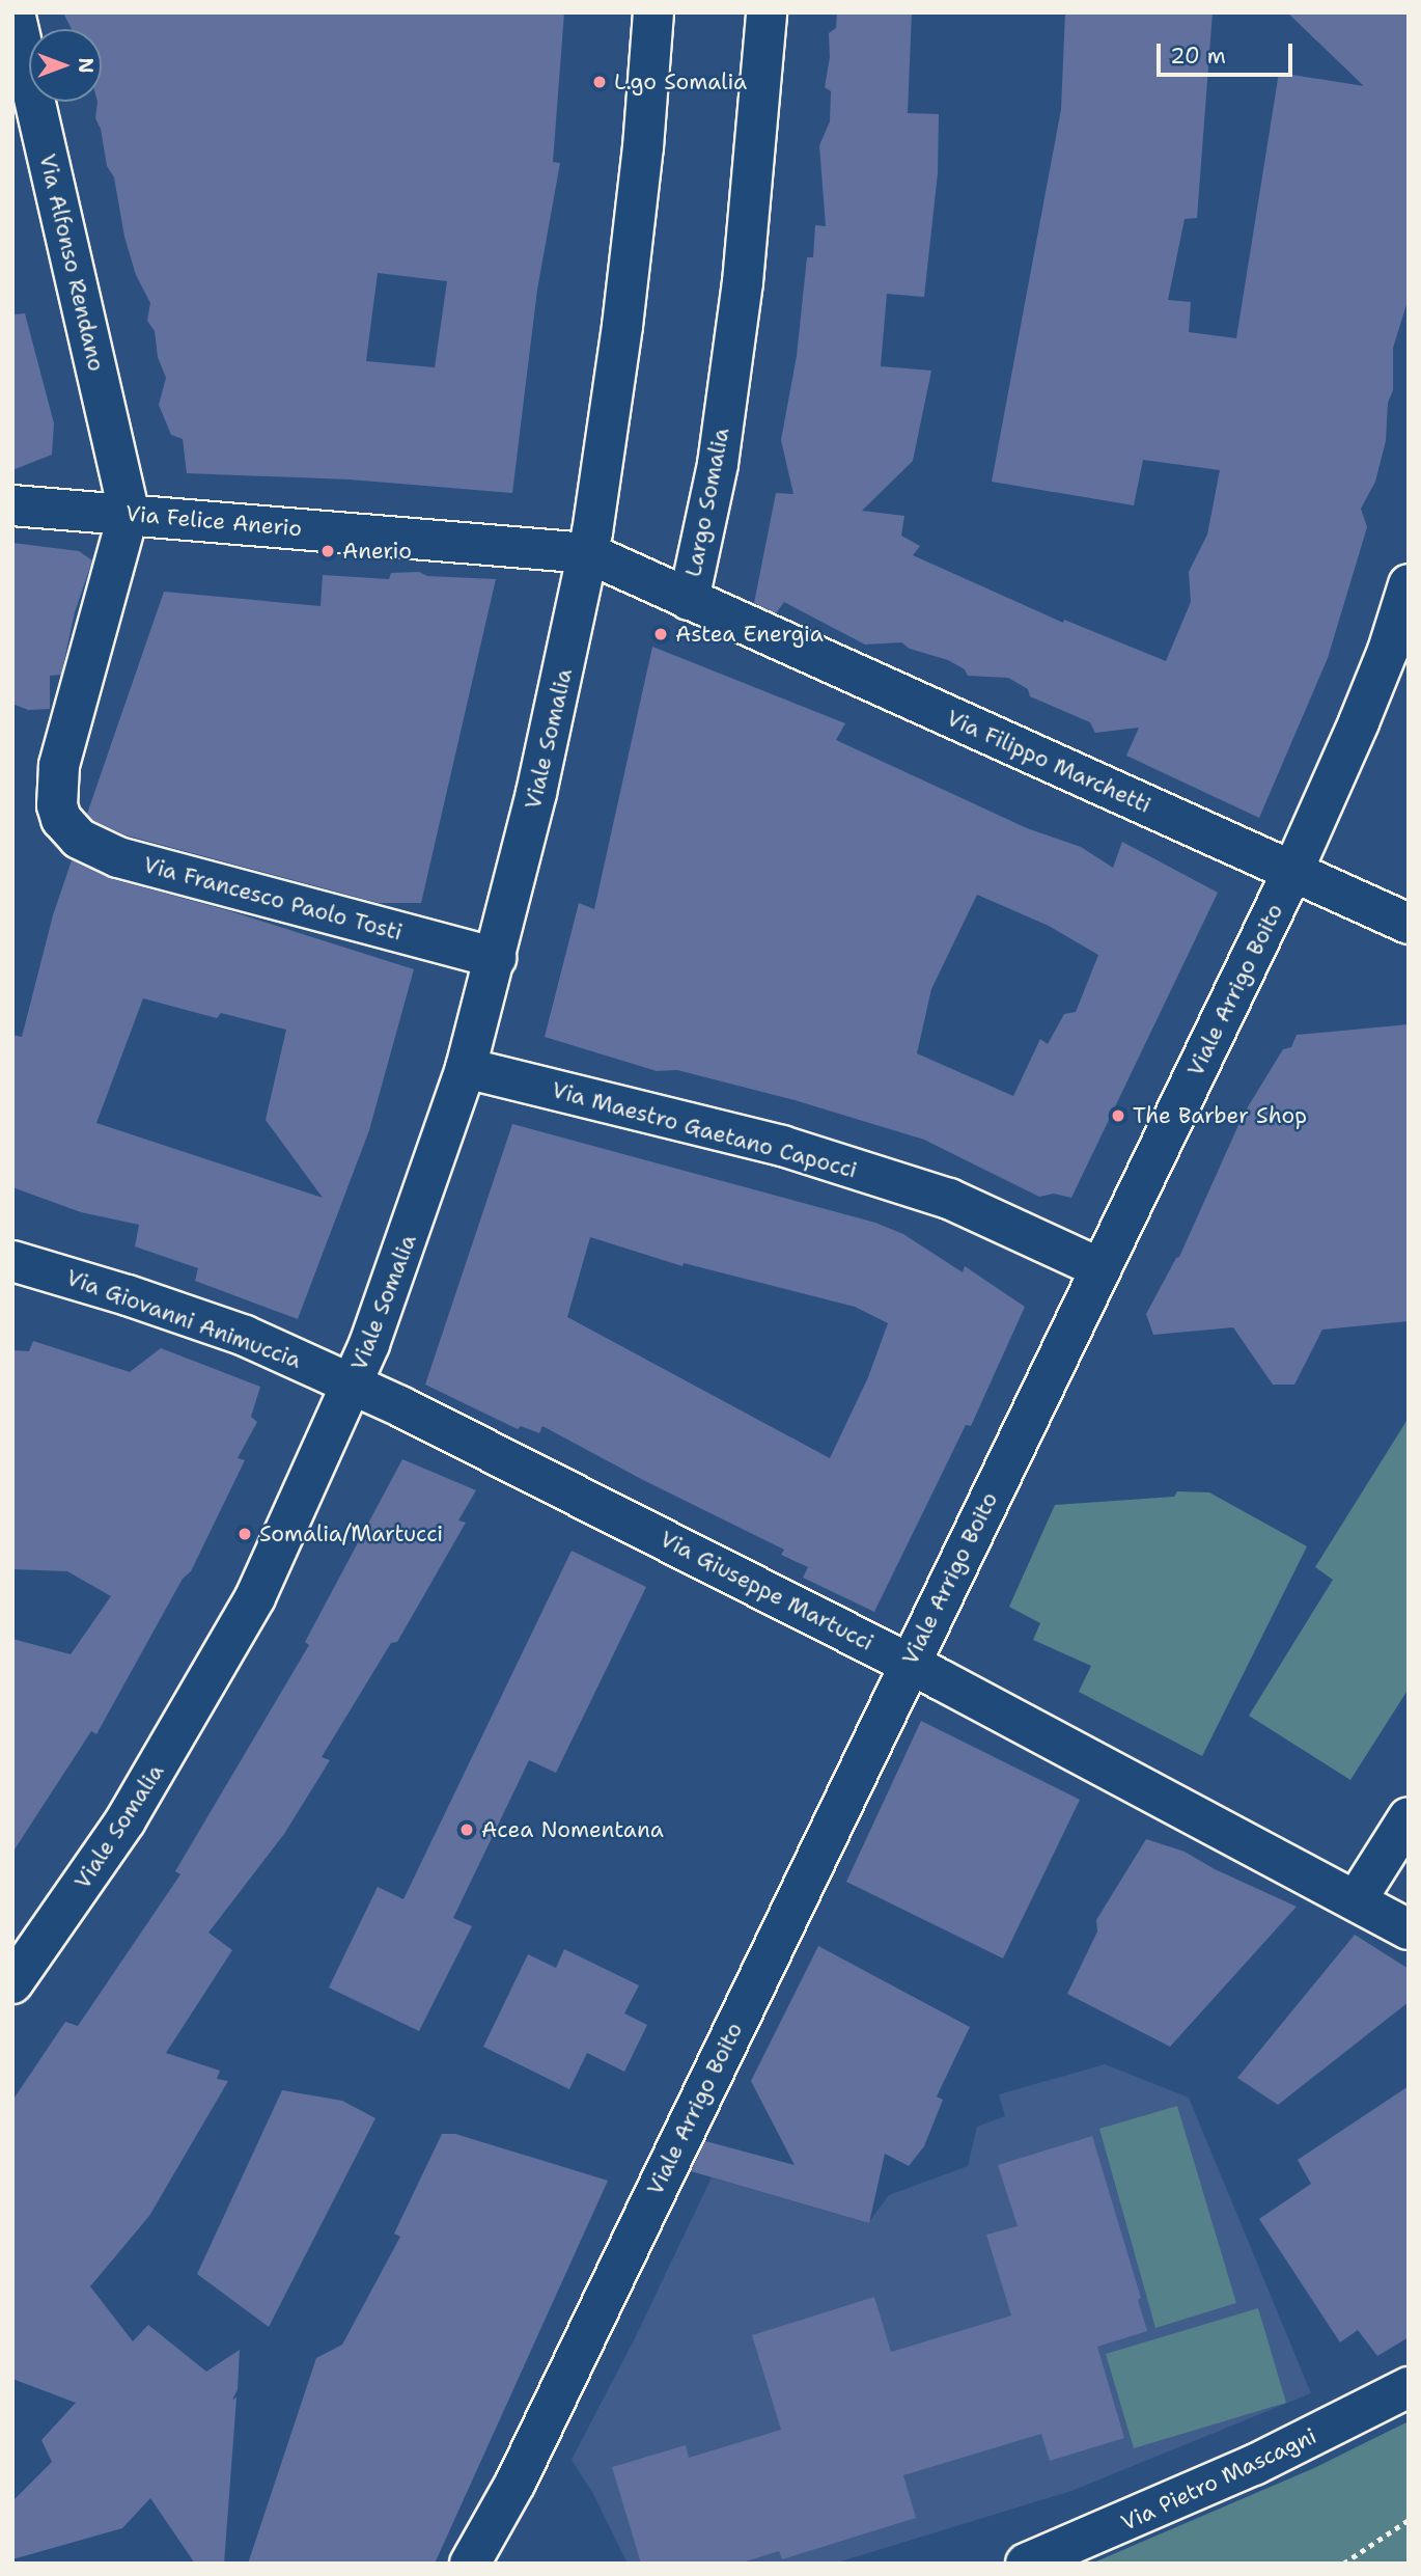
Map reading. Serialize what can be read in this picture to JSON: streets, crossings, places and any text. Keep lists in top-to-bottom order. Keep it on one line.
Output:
{"streets":{"street":["Via Alfonso Rendano","Largo Somalia","Via Felice Anerio","Viale Somalia","Via Filippo Marchetti","Via Francesco Paolo Tosti","Viale Arrigo Boito","Via Maestro Gaetano Capocci","Via Giovanni Animuccia","Via Giuseppe Martucci","Via Pietro Mascagni"]},"crossings":[["Via Alfonso Rendano","Via Felice Anerio"],["Via Alfonso Rendano","Via Francesco Paolo Tosti"],["Largo Somalia","Via Felice Anerio"],["Largo Somalia","Viale Somalia"],["Largo Somalia","Via Filippo Marchetti"],["Via Felice Anerio","Viale Somalia"],["Via Felice Anerio","Via Francesco Paolo Tosti"],["Viale Somalia","Via Francesco Paolo Tosti"],["Viale Somalia","Via Maestro Gaetano Capocci"],["Viale Somalia","Via Giovanni Animuccia"],["Viale Somalia","Via Giuseppe Martucci"],["Via Filippo Marchetti","Viale Arrigo Boito"],["Viale Arrigo Boito","Via Maestro Gaetano Capocci"],["Viale Arrigo Boito","Via Giuseppe Martucci"],["Via Giovanni Animuccia","Via Giuseppe Martucci"]],"places":["L.go Somalia","Anerio","Astea Energia","The Barber Shop","Somalia/Martucci","Acea Nomentana"],"scale_bar":"20 m","north":"right"}
